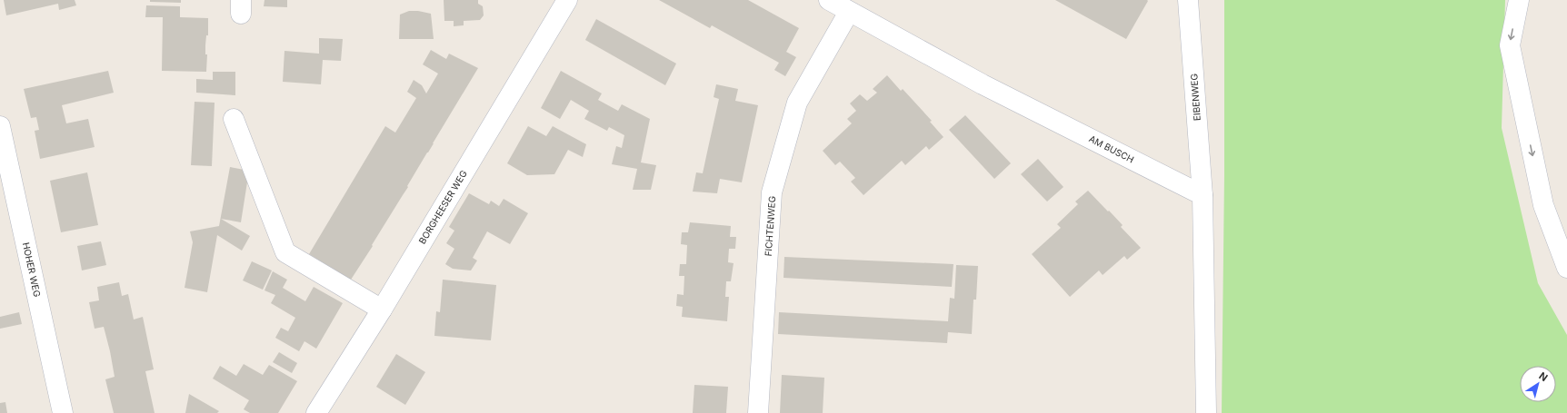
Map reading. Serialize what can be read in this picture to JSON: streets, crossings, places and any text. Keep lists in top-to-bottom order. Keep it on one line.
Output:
{"streets":{"street":["EIBENWEG","AM BUSCH","BORGHEESER WEG","FICHTENWEG","HOHER WEG"]},"crossings":[["EIBENWEG","AM BUSCH"],["AM BUSCH","FICHTENWEG"]],"north":"top right"}
